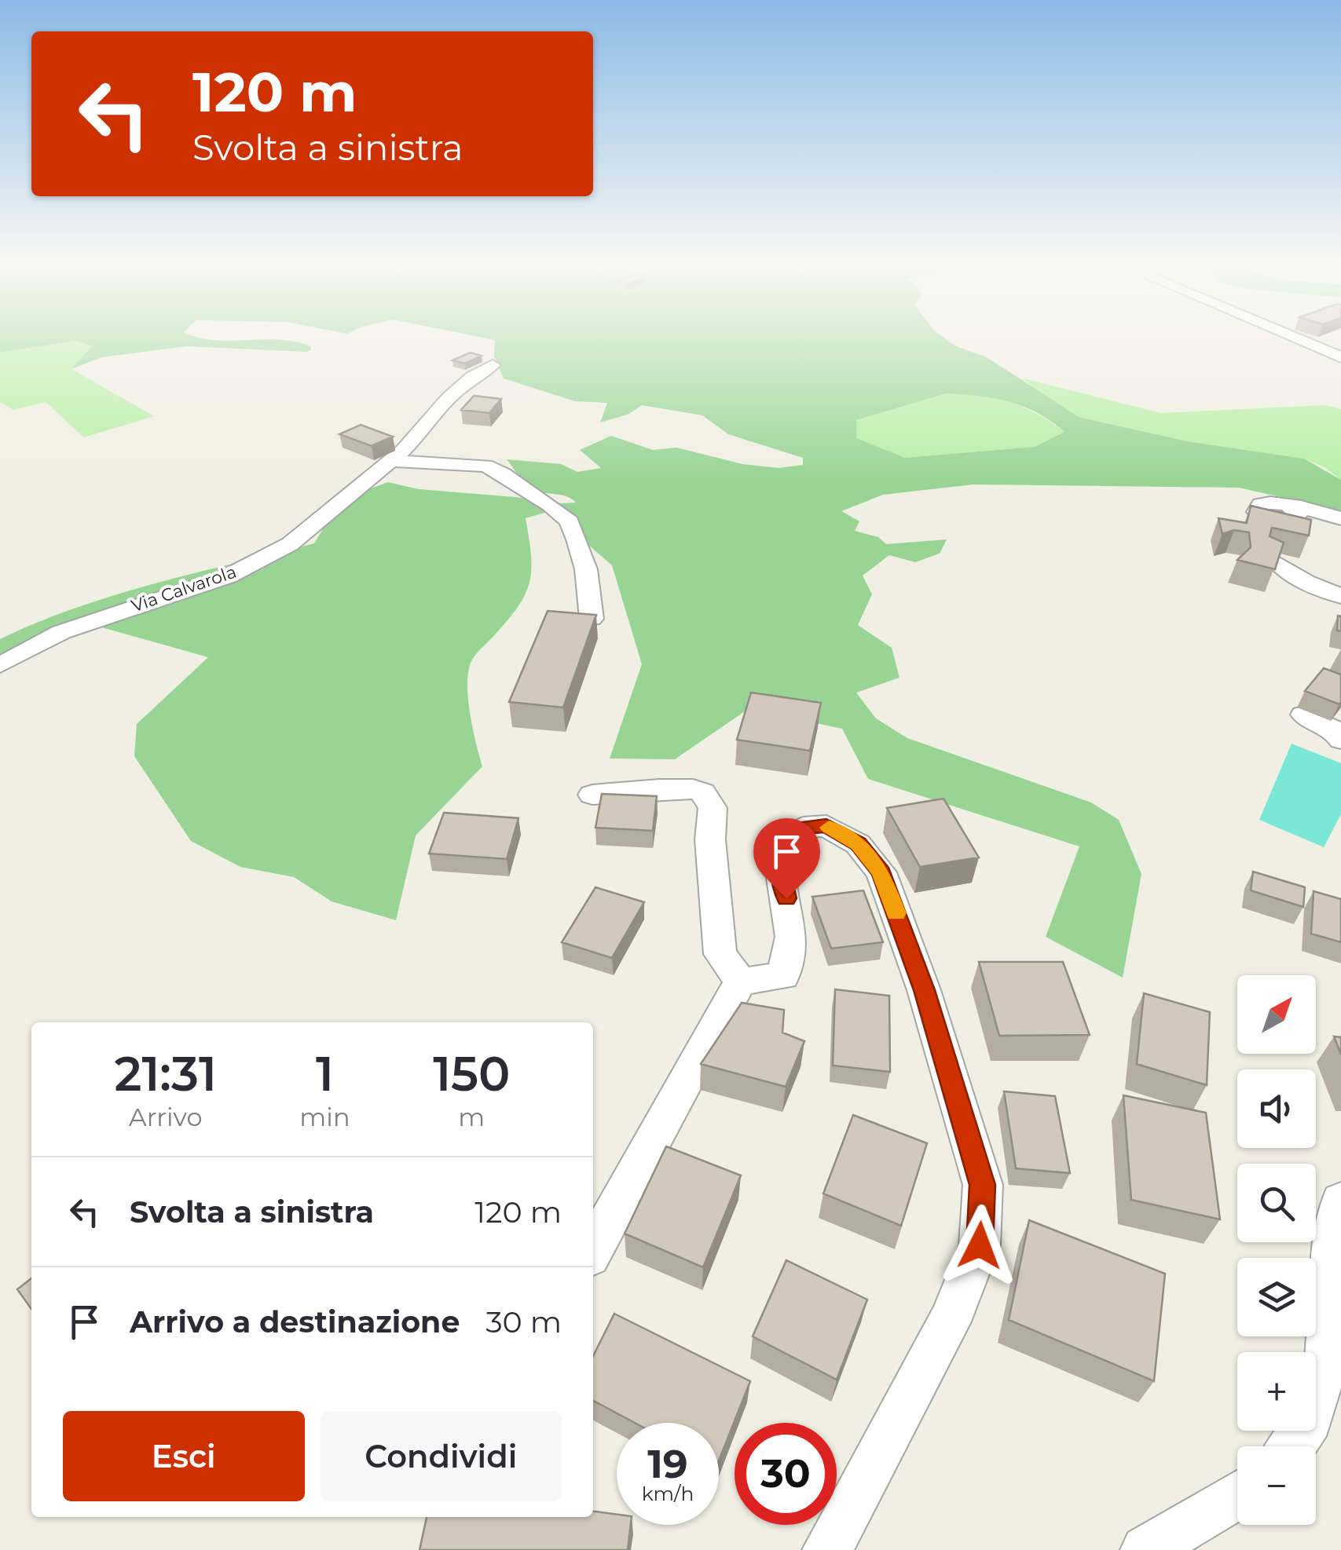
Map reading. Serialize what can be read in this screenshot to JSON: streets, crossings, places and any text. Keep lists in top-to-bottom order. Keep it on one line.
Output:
{"streets":{"street":["Via Calvarola"]},"north":"top right","page":{"turn":["120 m","Svolta a sinistra"],"map_buttons":["+","−"],"eta":["21:31","Arrivo","1","min","150","m"],"list":[{"name":"Svolta a sinistra","value":"120 m"},{"name":"Arrivo a destinazione","value":"30 m"}],"buttons":["Esci","Condividi"],"speed":"19 km/h","limit":"30"}}
